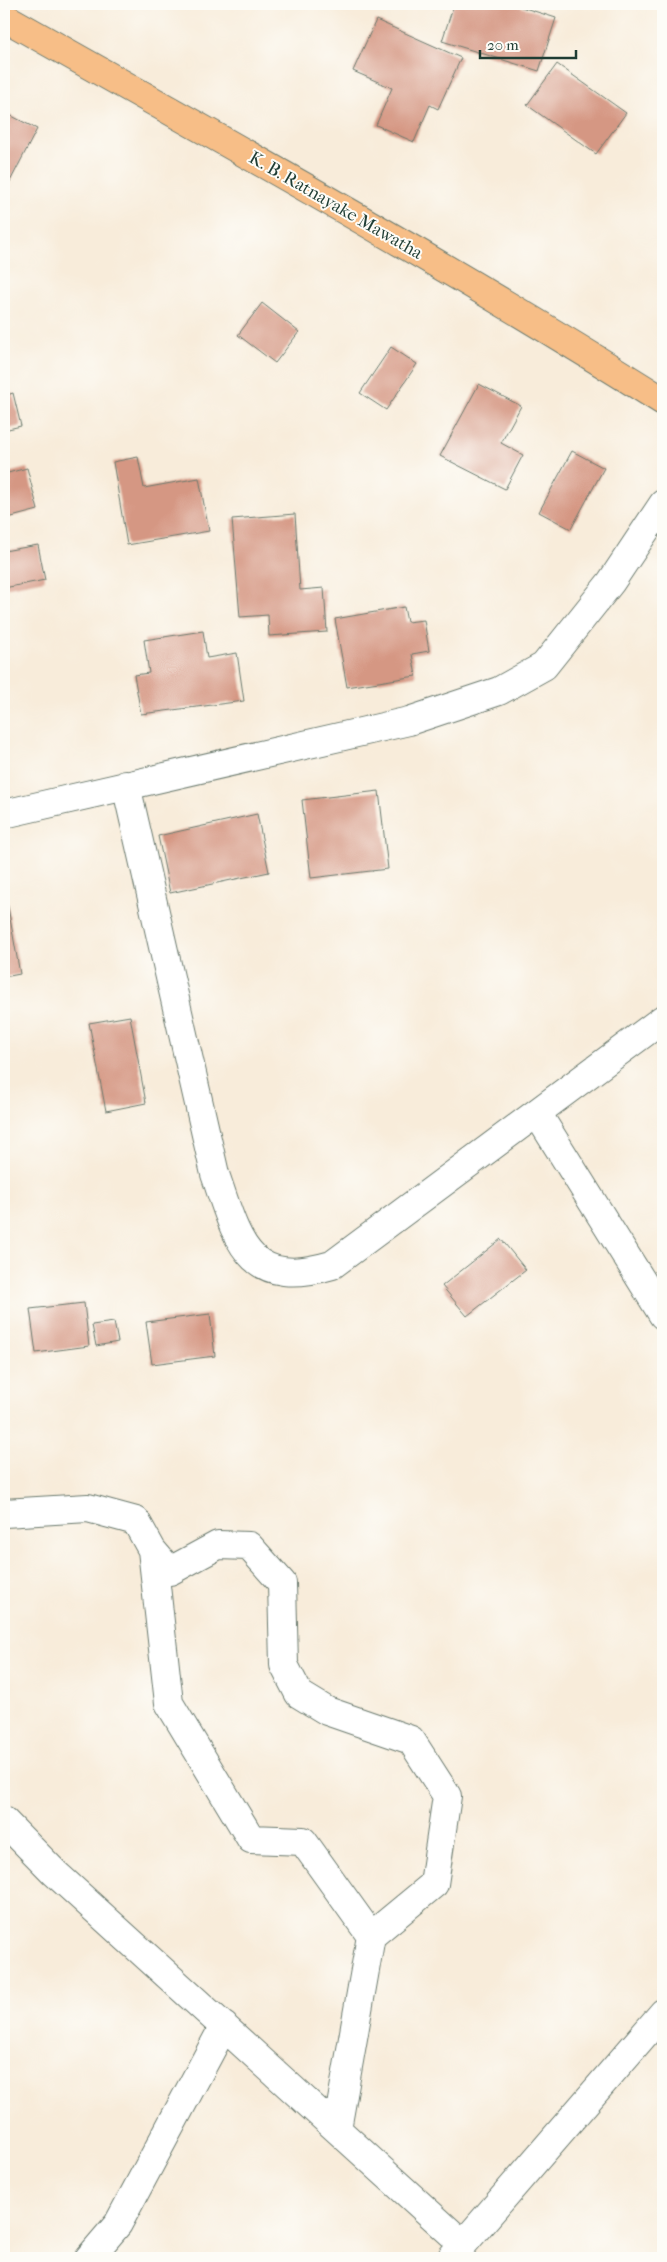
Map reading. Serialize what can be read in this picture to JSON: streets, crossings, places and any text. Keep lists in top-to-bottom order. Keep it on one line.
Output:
{"streets":{"highway":["K. B. Ratnayake Mawatha"]},"scale_bar":"20 m"}
